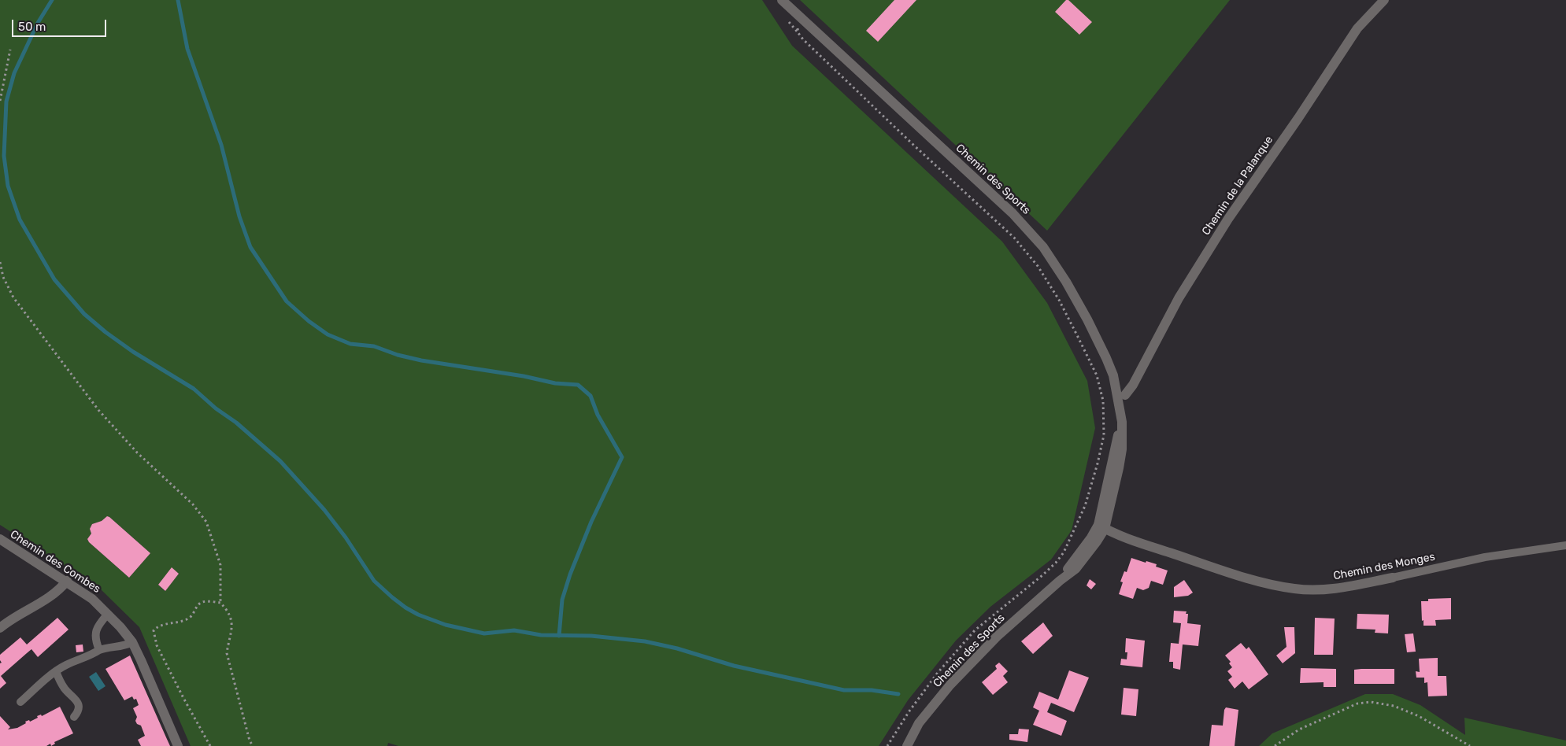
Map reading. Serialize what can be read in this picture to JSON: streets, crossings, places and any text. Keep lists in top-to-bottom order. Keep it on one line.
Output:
{"streets":{"street":["Chemin des Sports","Chemin de la Palanque","Chemin des Combes","Chemin des Monges"]},"crossings":[["Chemin des Sports","Chemin des Monges"]],"scale_bar":"50 m"}
